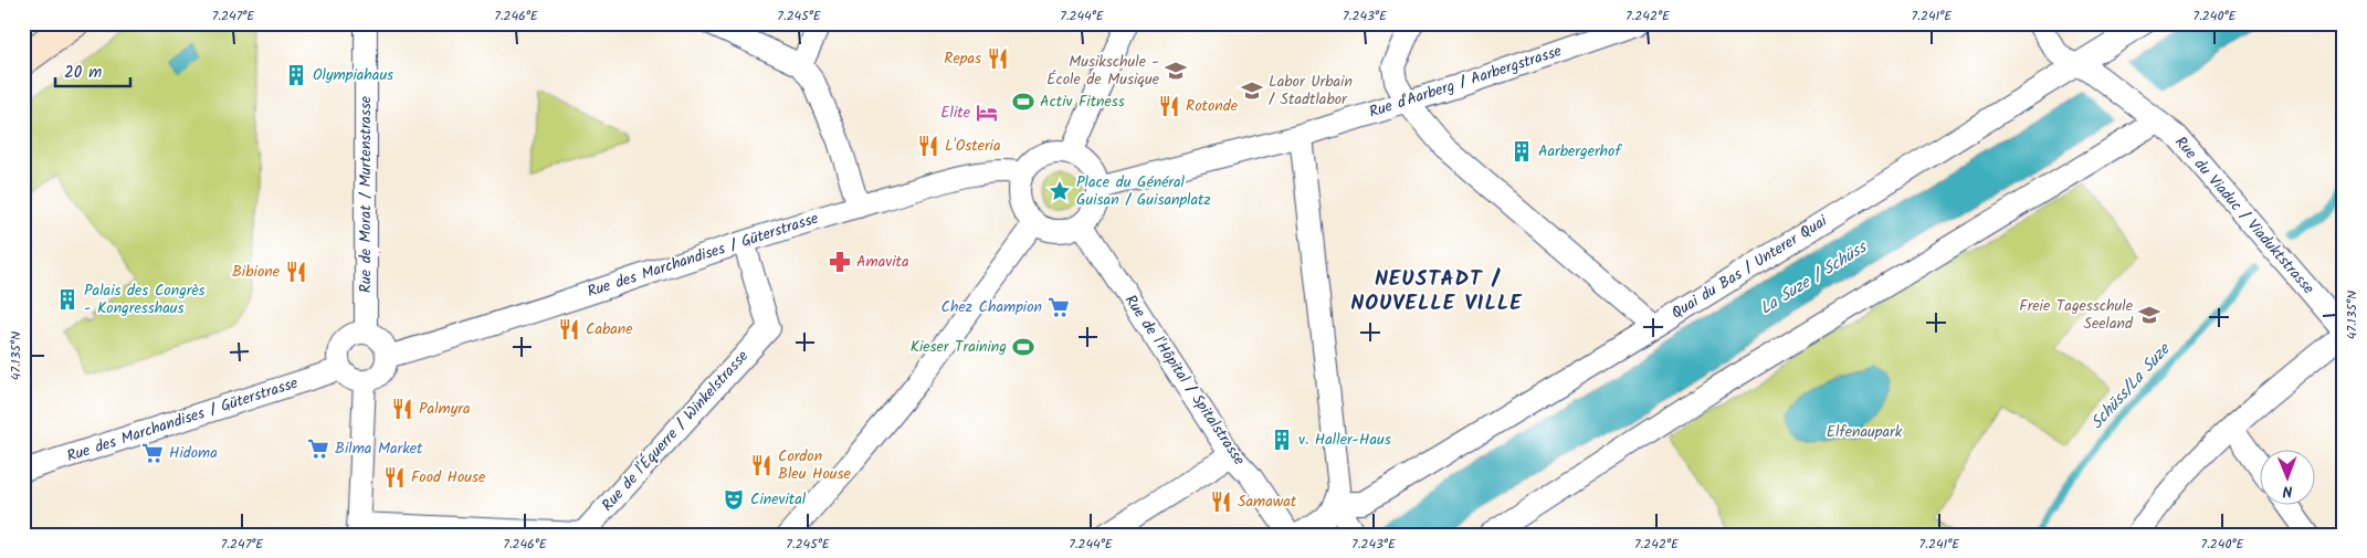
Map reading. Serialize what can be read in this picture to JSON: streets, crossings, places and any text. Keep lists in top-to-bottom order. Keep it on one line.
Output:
{"streets":{"street":["Rue d'Aarberg / Aarbergstrasse","Rue de Morat / Murtenstrasse","Rue du Viaduc / Viaduktstrasse","Rue des Marchandises / Güterstrasse","Quai du Bas / Unterer Quai","Rue de l'Hôpital / Spitalstrasse","Rue de l'Équerre / Winkelstrasse"]},"crossings":[["Rue d'Aarberg / Aarbergstrasse","Rue des Marchandises / Güterstrasse"],["Rue d'Aarberg / Aarbergstrasse","Rue de l'Hôpital / Spitalstrasse"],["Rue de Morat / Murtenstrasse","Rue des Marchandises / Güterstrasse"],["Rue du Viaduc / Viaduktstrasse","Quai du Bas / Unterer Quai"],["Rue des Marchandises / Güterstrasse","Rue de l'Hôpital / Spitalstrasse"],["Rue des Marchandises / Güterstrasse","Rue de l'Équerre / Winkelstrasse"]],"districts":["NEUSTADT / NOUVELLE VILLE"],"water":["La Suze / Schüss","Schüss/La Suze"],"parks":["Elfenaupark"],"places":{"restaurant":["Repas","Rotonde","L'Osteria","Bibione","Cabane","Palmyra","Cordon Bleu House","Food House","Samawat"],"school or university":["Musikschule - École de Musique","Labor Urbain / Stadtlabor","Freie Tagesschule Seeland"],"building":["Olympiahaus","Aarbergerhof","Palais des Congrès - Kongresshaus","v. Haller-Haus"],"sports":["Activ Fitness","Kieser Training"],"hotel":["Elite"],"place":["Place du Général Guisan / Guisanplatz"],"pharmacy":["Amavita"],"supermarket":["Chez Champion","Bilma Market","Hidoma"],"theatre":["Cinevital"]},"scale_bar":"20 m","north":"bottom","coordinates":["7.247°E","7.246°E","7.245°E","7.244°E","7.243°E","7.242°E","7.241°E","7.240°E","47.135°N"]}
